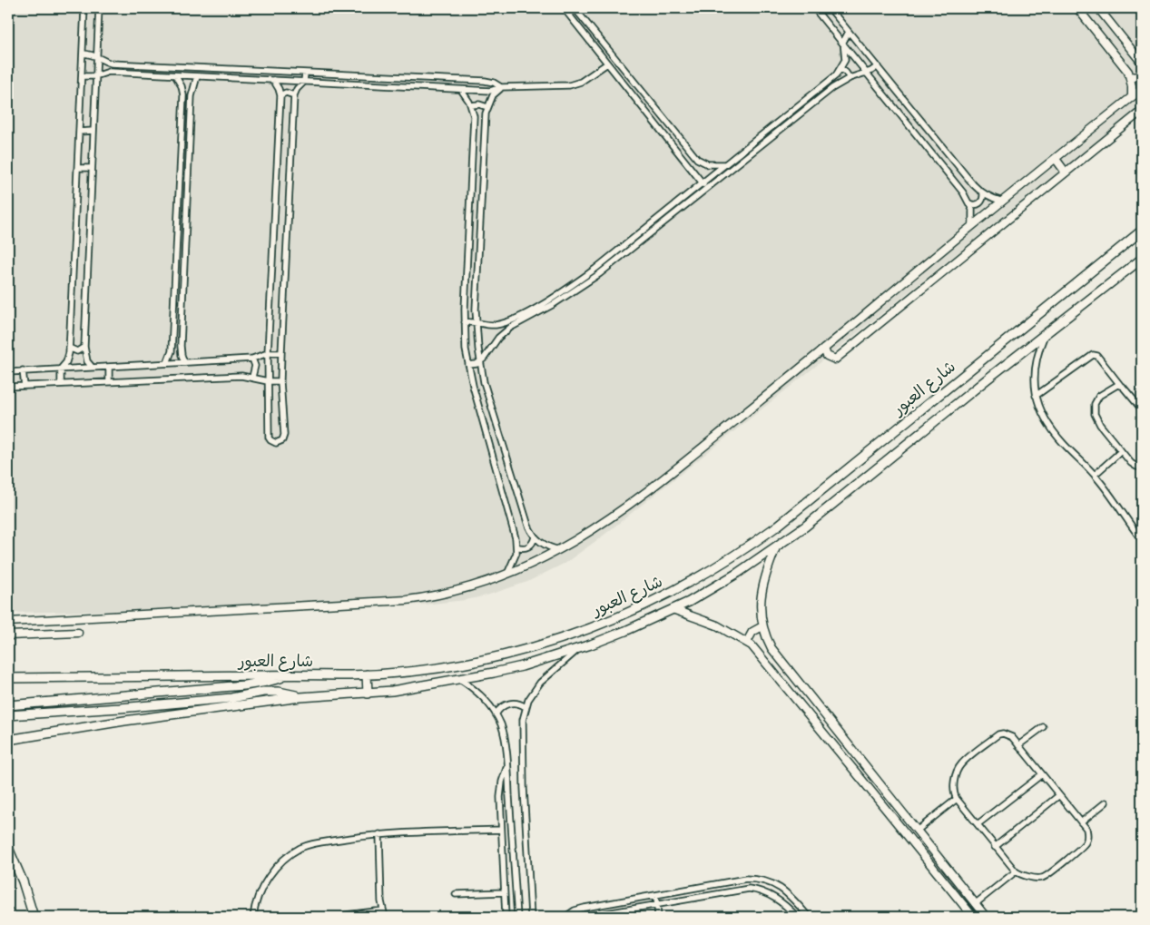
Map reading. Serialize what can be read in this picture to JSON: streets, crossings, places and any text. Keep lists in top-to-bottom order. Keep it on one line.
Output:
{"streets":{"main road":["شارع العبور"]}}
